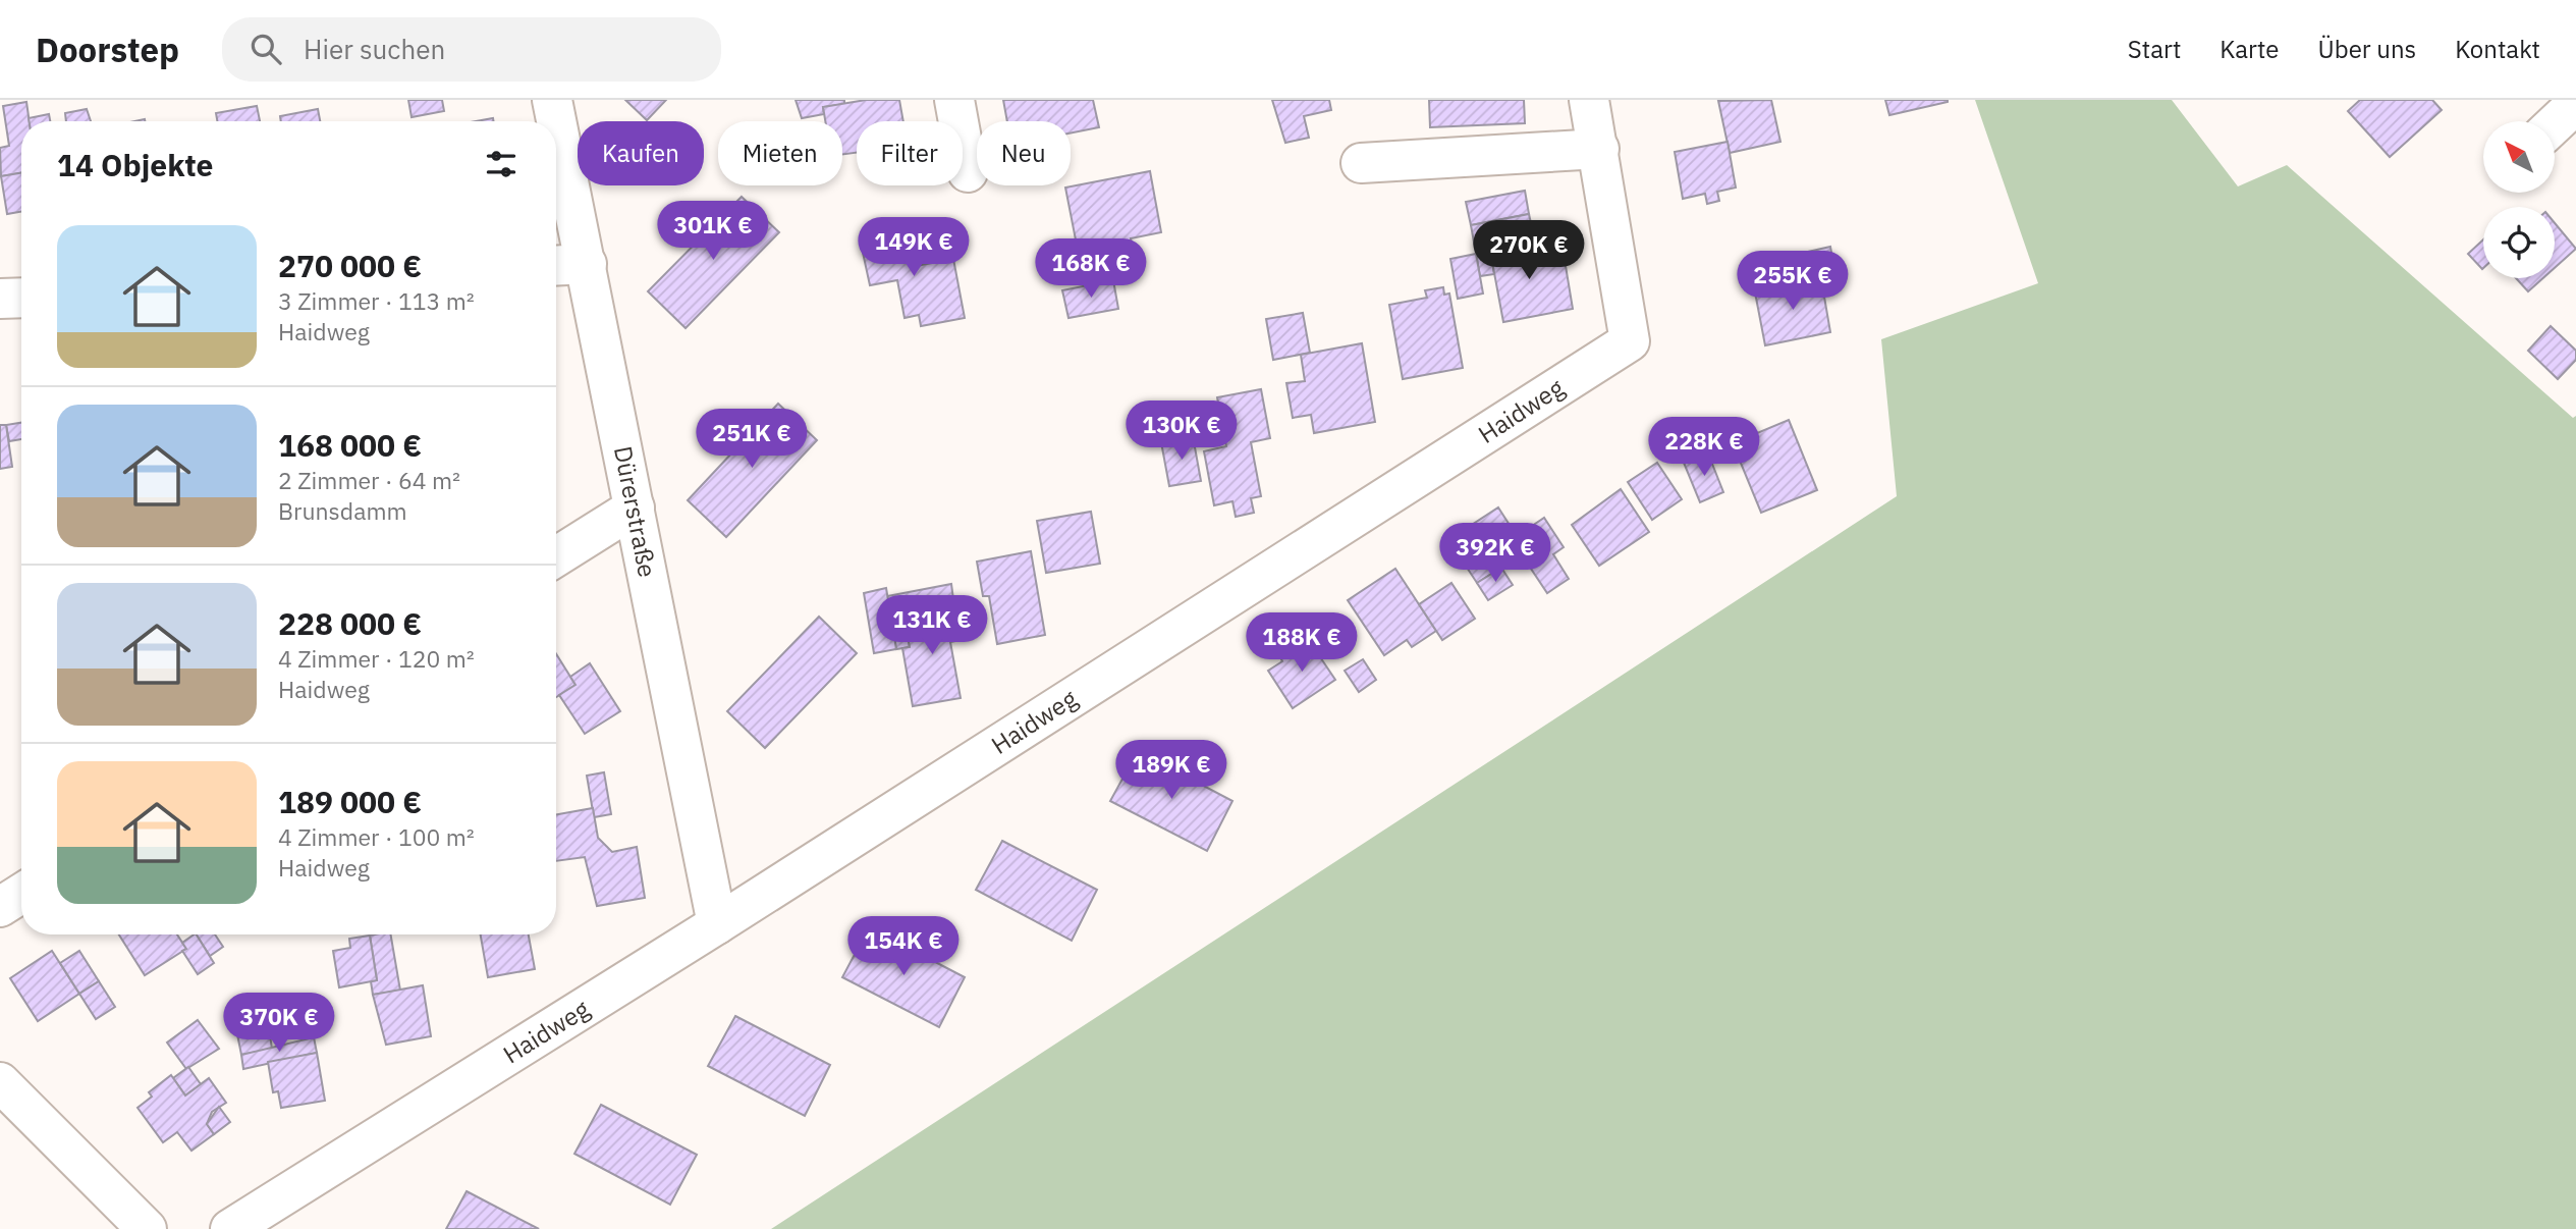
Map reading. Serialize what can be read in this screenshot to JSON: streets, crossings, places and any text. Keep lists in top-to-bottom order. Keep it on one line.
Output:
{"streets":{"street":["Haidweg","Dürerstraße"]},"crossings":[["Haidweg","Dürerstraße"]],"north":"top left","page":{"header":"Doorstep","search":"Hier suchen","nav":["Start","Karte","Über uns","Kontakt"],"chip":["Kaufen","Mieten","Filter","Neu"],"heading":"14 Objekte","price":["301K €","149K €","270K €","168K €","255K €","130K €","251K €","228K €","392K €","131K €","188K €","189K €","154K €","370K €"],"list":[{"name":"270 000 €","note":"3 Zimmer · 113 m² · Haidweg"},{"name":"168 000 €","note":"2 Zimmer · 64 m² · Brunsdamm"},{"name":"228 000 €","note":"4 Zimmer · 120 m² · Haidweg"},{"name":"189 000 €","note":"4 Zimmer · 100 m² · Haidweg"}]}}
